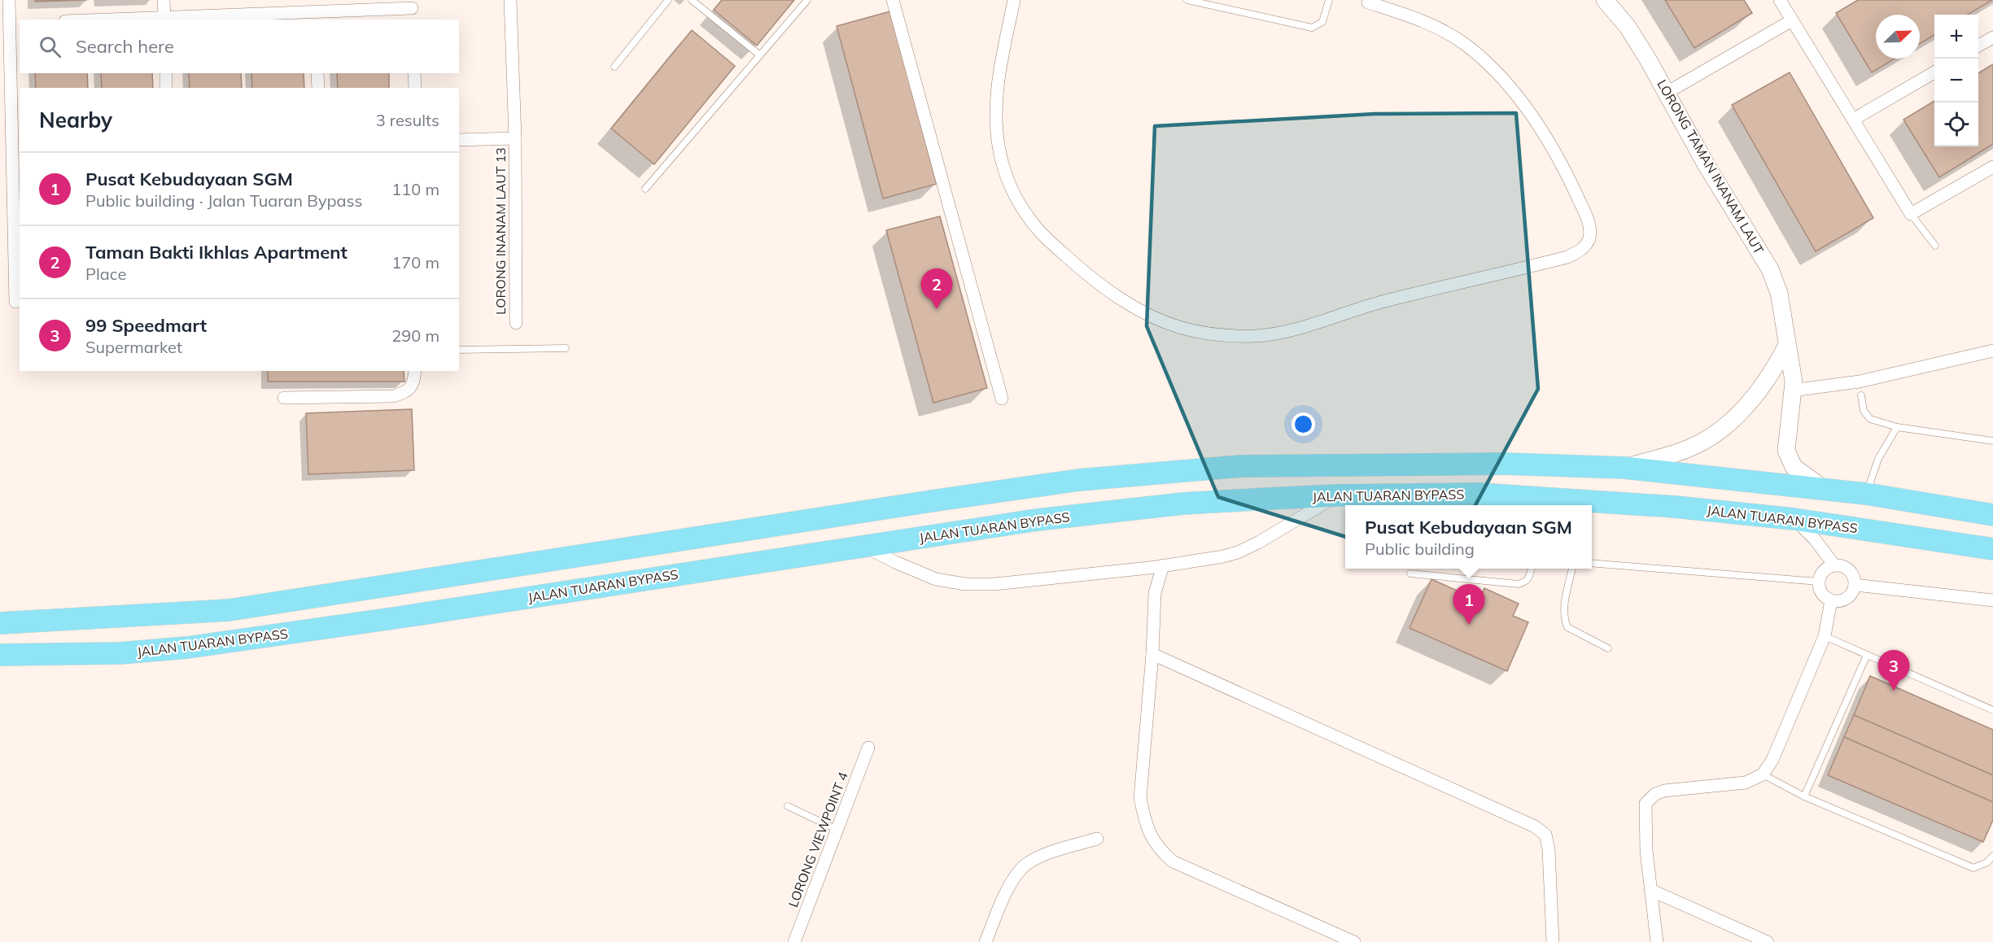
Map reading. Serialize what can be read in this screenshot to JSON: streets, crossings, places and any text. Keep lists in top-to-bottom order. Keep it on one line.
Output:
{"streets":{"highway":["JALAN TUARAN BYPASS"],"main road":["LORONG TAMAN INANAM LAUT"],"street":["LORONG INANAM LAUT 13","LORONG VIEWPOINT 4"]},"north":"top right","page":{"map_buttons":["+","−"],"search":"Search here","heading":["Nearby","3 results"],"list":[{"mark":"1","name":"Pusat Kebudayaan SGM","note":"Public building · Jalan Tuaran Bypass","value":"110 m"},{"mark":"2","name":"Taman Bakti Ikhlas Apartment","note":"Place","value":"170 m"},{"mark":"3","name":"99 Speedmart","note":"Supermarket","value":"290 m"}],"pins":["2","1","3"],"popup":["Pusat Kebudayaan SGM","Public building"]}}
